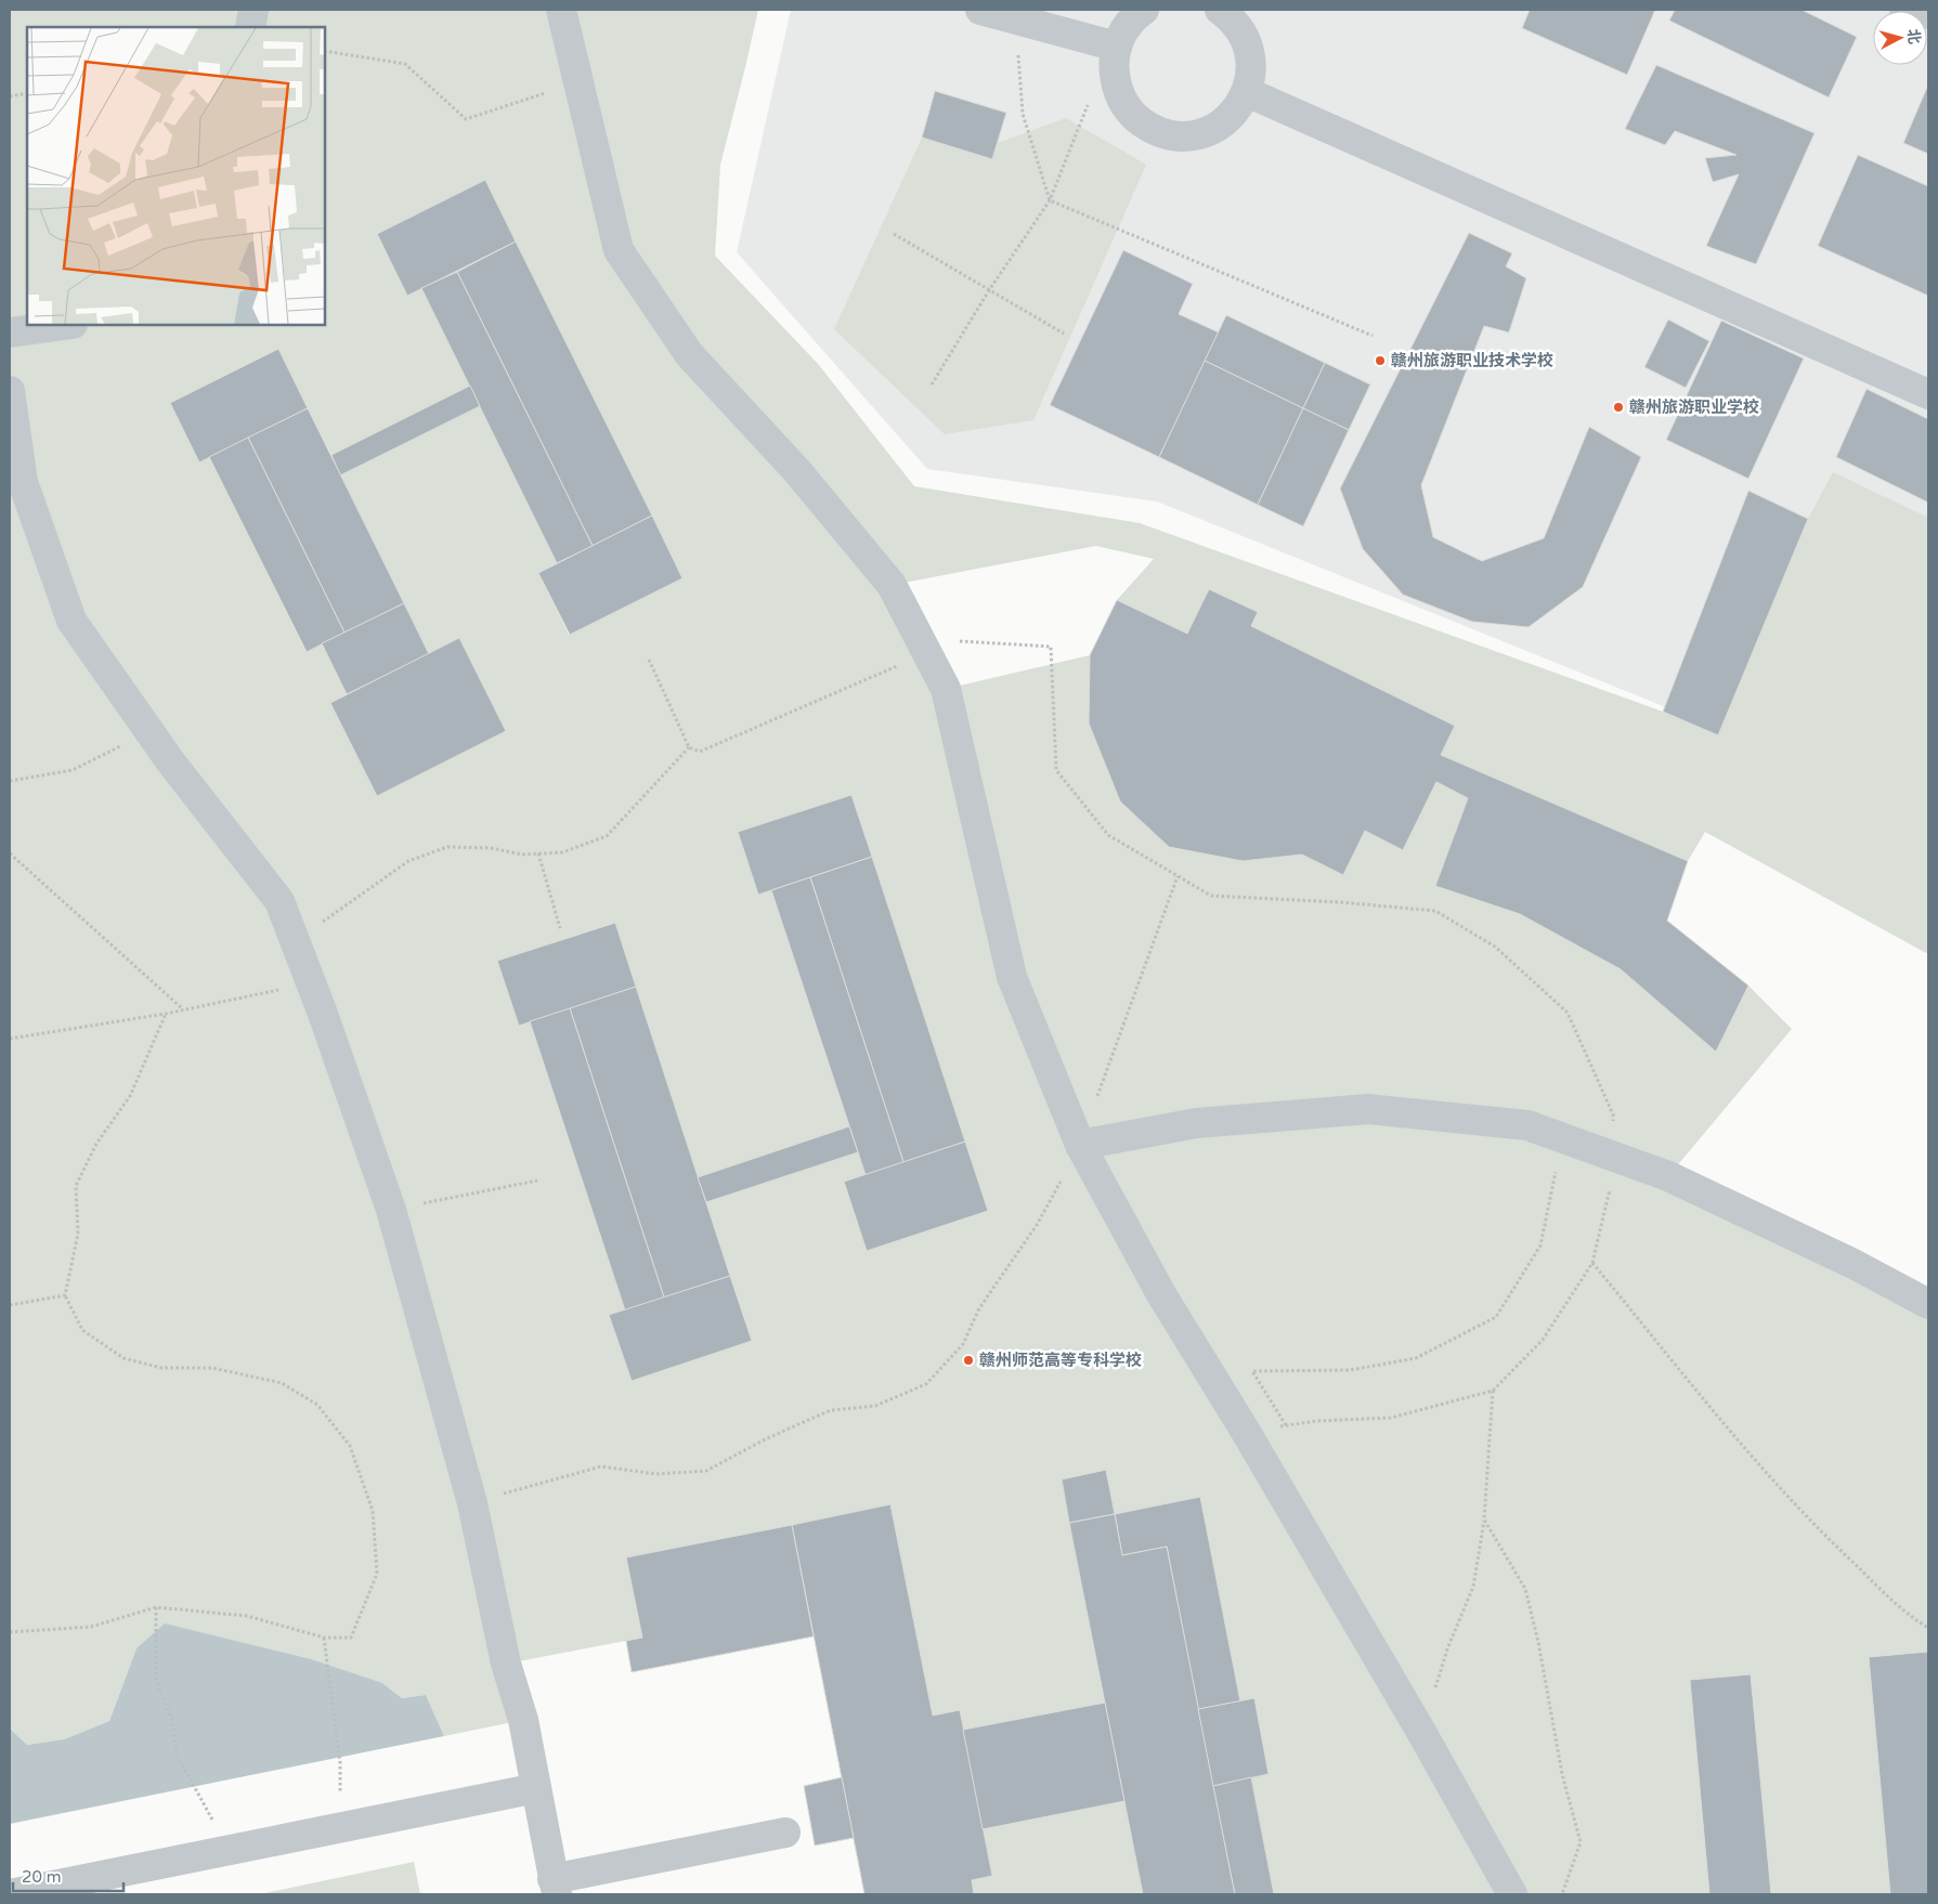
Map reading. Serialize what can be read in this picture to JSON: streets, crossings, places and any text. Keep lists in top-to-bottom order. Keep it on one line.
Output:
{"places":["赣州旅游职业技术学校","赣州旅游职业学校","赣州师范高等专科学校"],"scale_bar":"20 m","north":"right"}
